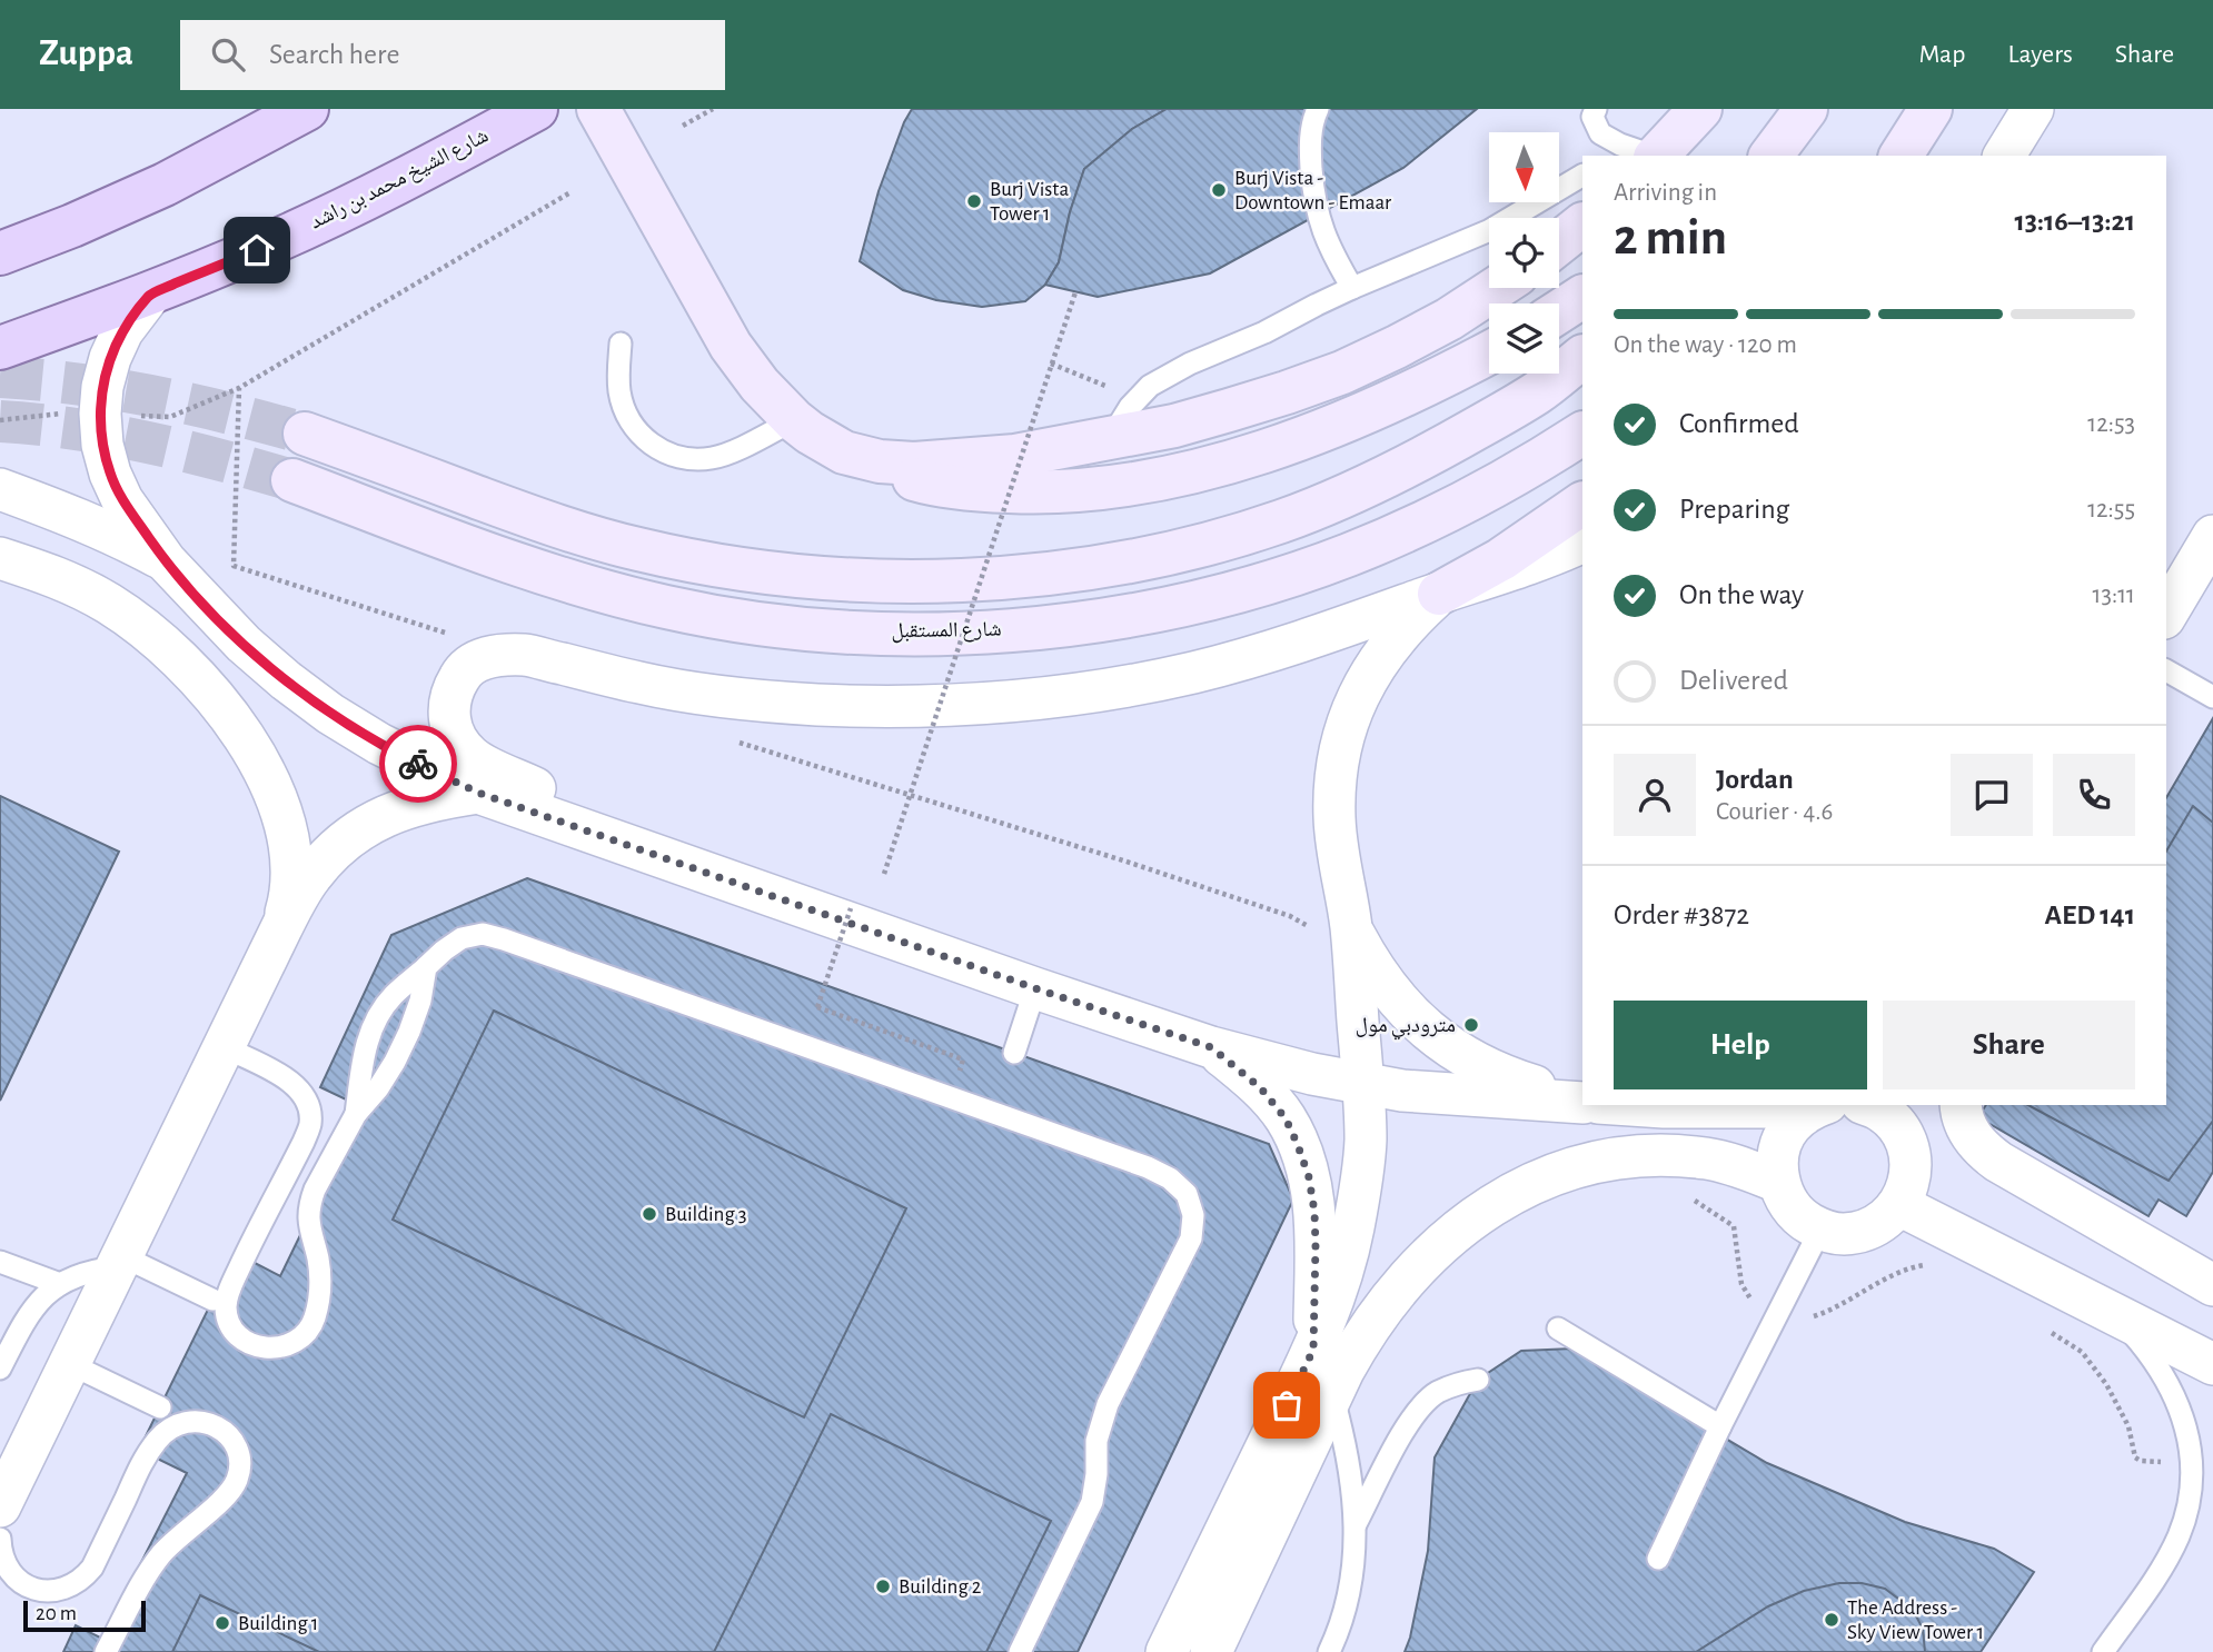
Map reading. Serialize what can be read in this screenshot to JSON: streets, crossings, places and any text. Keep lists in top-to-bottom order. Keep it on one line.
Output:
{"streets":{"main road":["شارع الشيخ محمد بن راشد","شارع المستقبل"]},"places":["Burj Vista - Downtown - Emaar","Burj Vista Tower 1","مترودبي مول","Building 3","Building 2","The Address - Sky View Tower 1","Building 1"],"scale_bar":"20 m","north":"bottom","page":{"header":"Zuppa","search":"Search here","nav":["Map","Layers","Share"],"heading":["2 min","Arriving in","13:16–13:21"],"panel":["Jordan","Courier · 4.6","Order #3872","AED 141"],"bar":"On the way · 120 m","list":[["Confirmed","12:53"],["Preparing","12:55"],["On the way","13:11"],"Delivered"],"buttons":["Help","Share"],"scale":"20 m"}}
